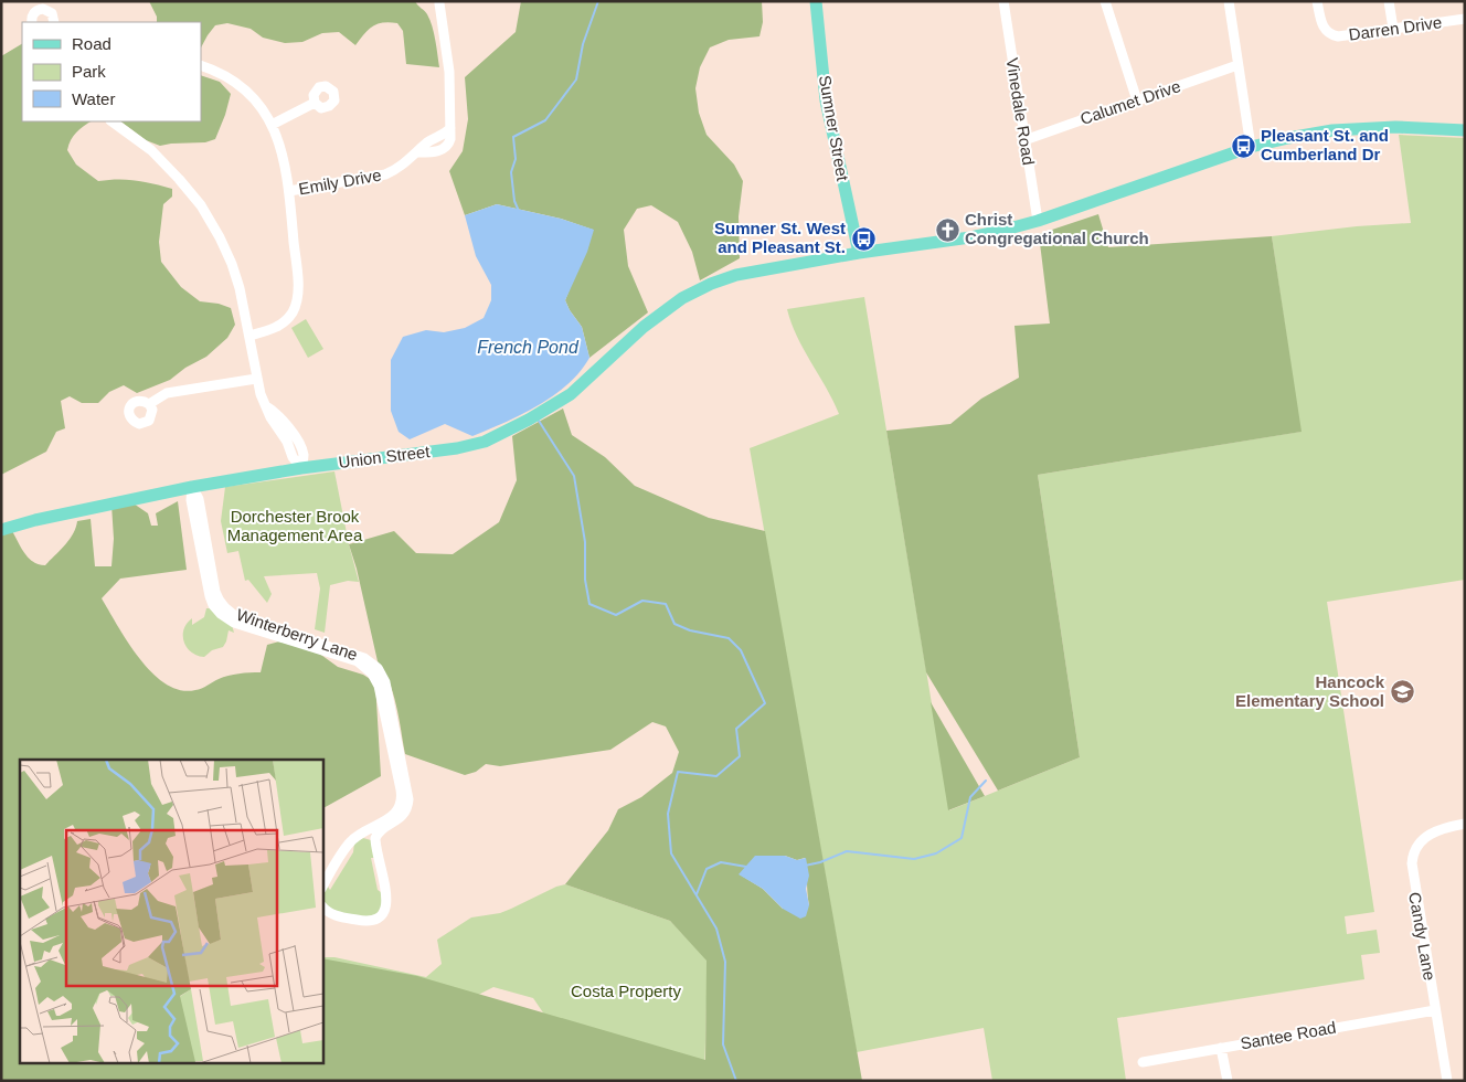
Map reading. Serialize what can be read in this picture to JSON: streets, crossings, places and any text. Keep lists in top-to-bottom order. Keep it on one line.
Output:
{"streets":{"main road":["Sumner Street","Union Street"],"street":["Darren Drive","Calumet Drive","Vinedale Road","Emily Drive","Winterberry Lane","Candy Lane","Santee Road"]},"crossings":[["Calumet Drive","Vinedale Road"],["Vinedale Road","Union Street"],["Sumner Street","Union Street"],["Union Street","Winterberry Lane"],["Candy Lane","Santee Road"]],"water":["French Pond"],"parks":["Dorchester Brook Management Area","Costa Property"],"places":{"bus stop":["Pleasant St. and Cumberland Dr","Sumner St. West and Pleasant St."],"church":["Christ Congregational Church"],"school or university":["Hancock Elementary School"]},"legend":["Road","Park","Water"]}
